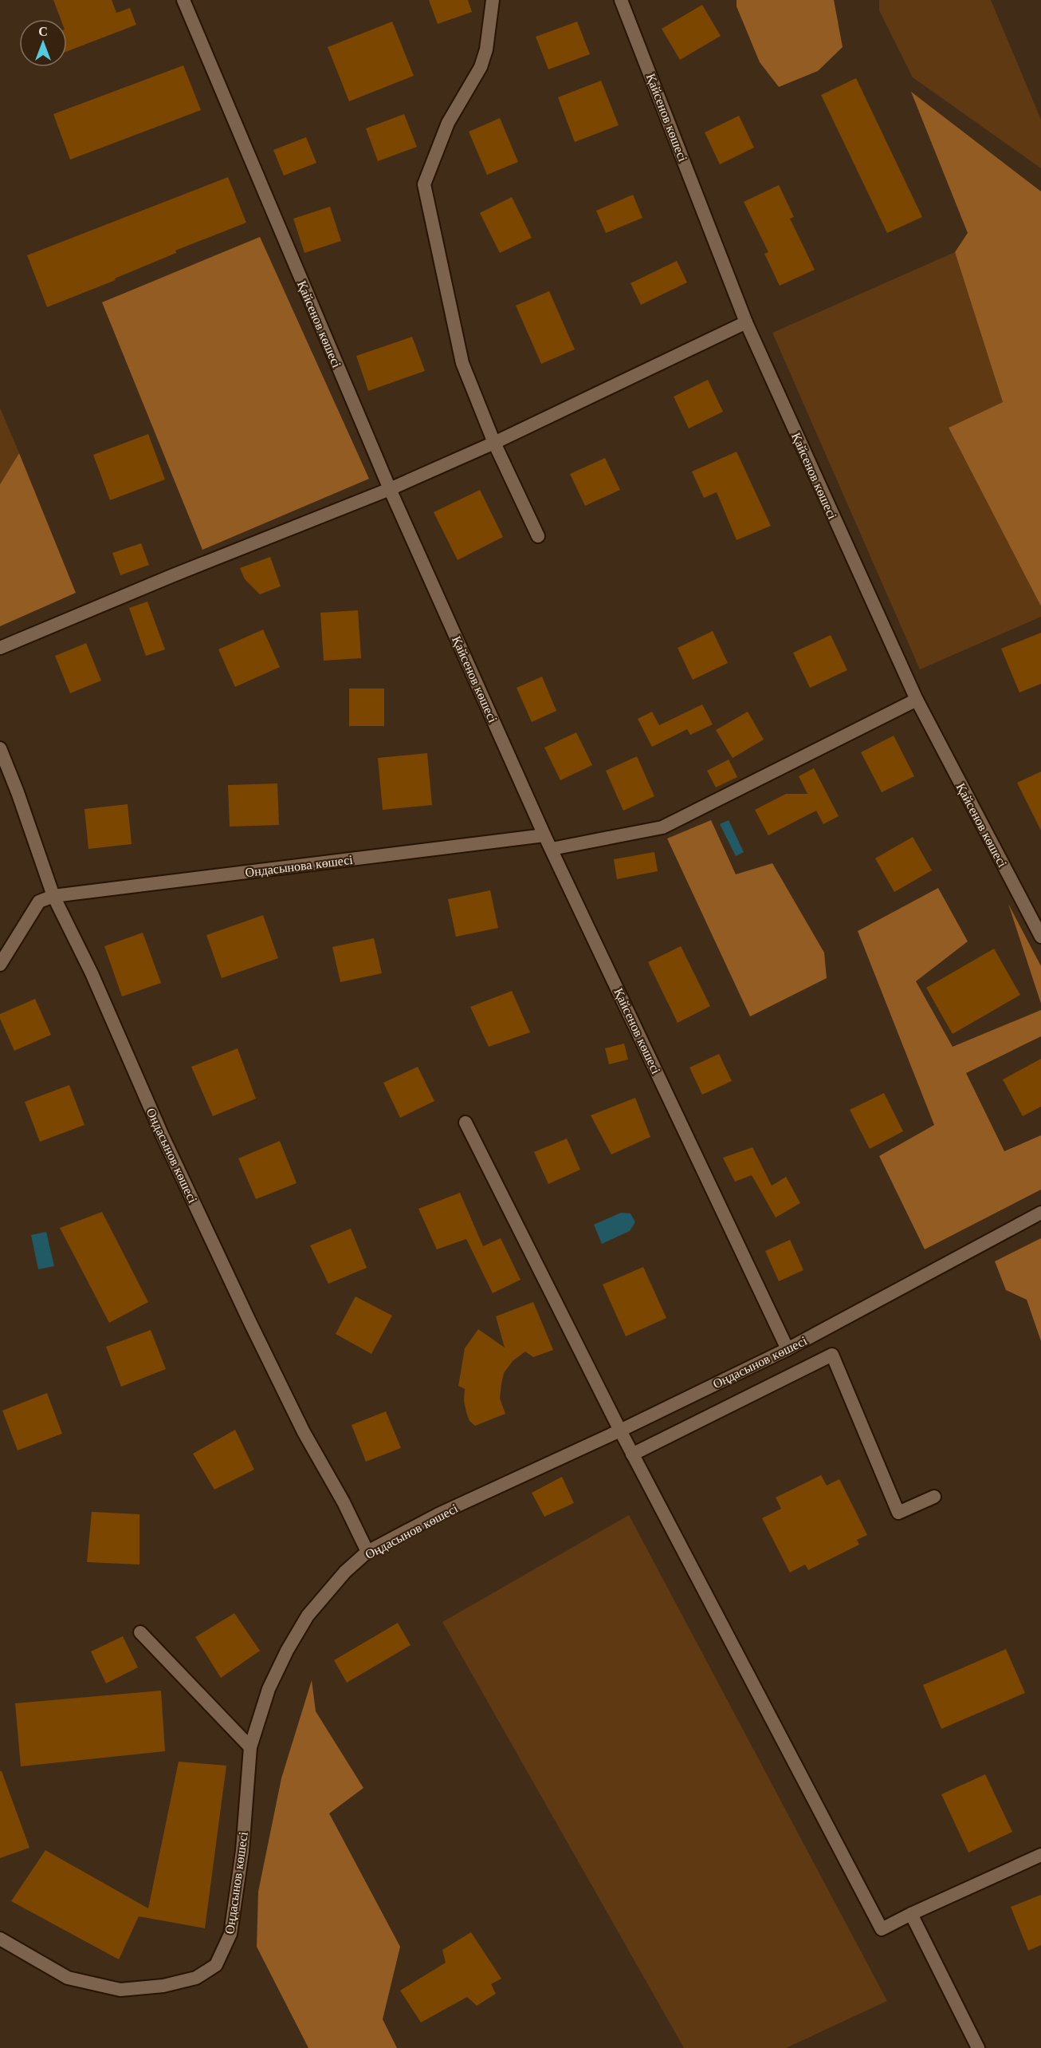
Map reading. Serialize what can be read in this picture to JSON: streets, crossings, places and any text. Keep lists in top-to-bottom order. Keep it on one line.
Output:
{"streets":{"street":["Қайсенов көшесі","Ондасынова көшесі","Ондасынов көшесі","Оңдасынов көшесі"]},"crossings":[["Қайсенов көшесі","Ондасынова көшесі"],["Қайсенов көшесі","Оңдасынов көшесі"],["Ондасынова көшесі","Ондасынов көшесі"],["Ондасынов көшесі","Оңдасынов көшесі"]],"north":"top"}
